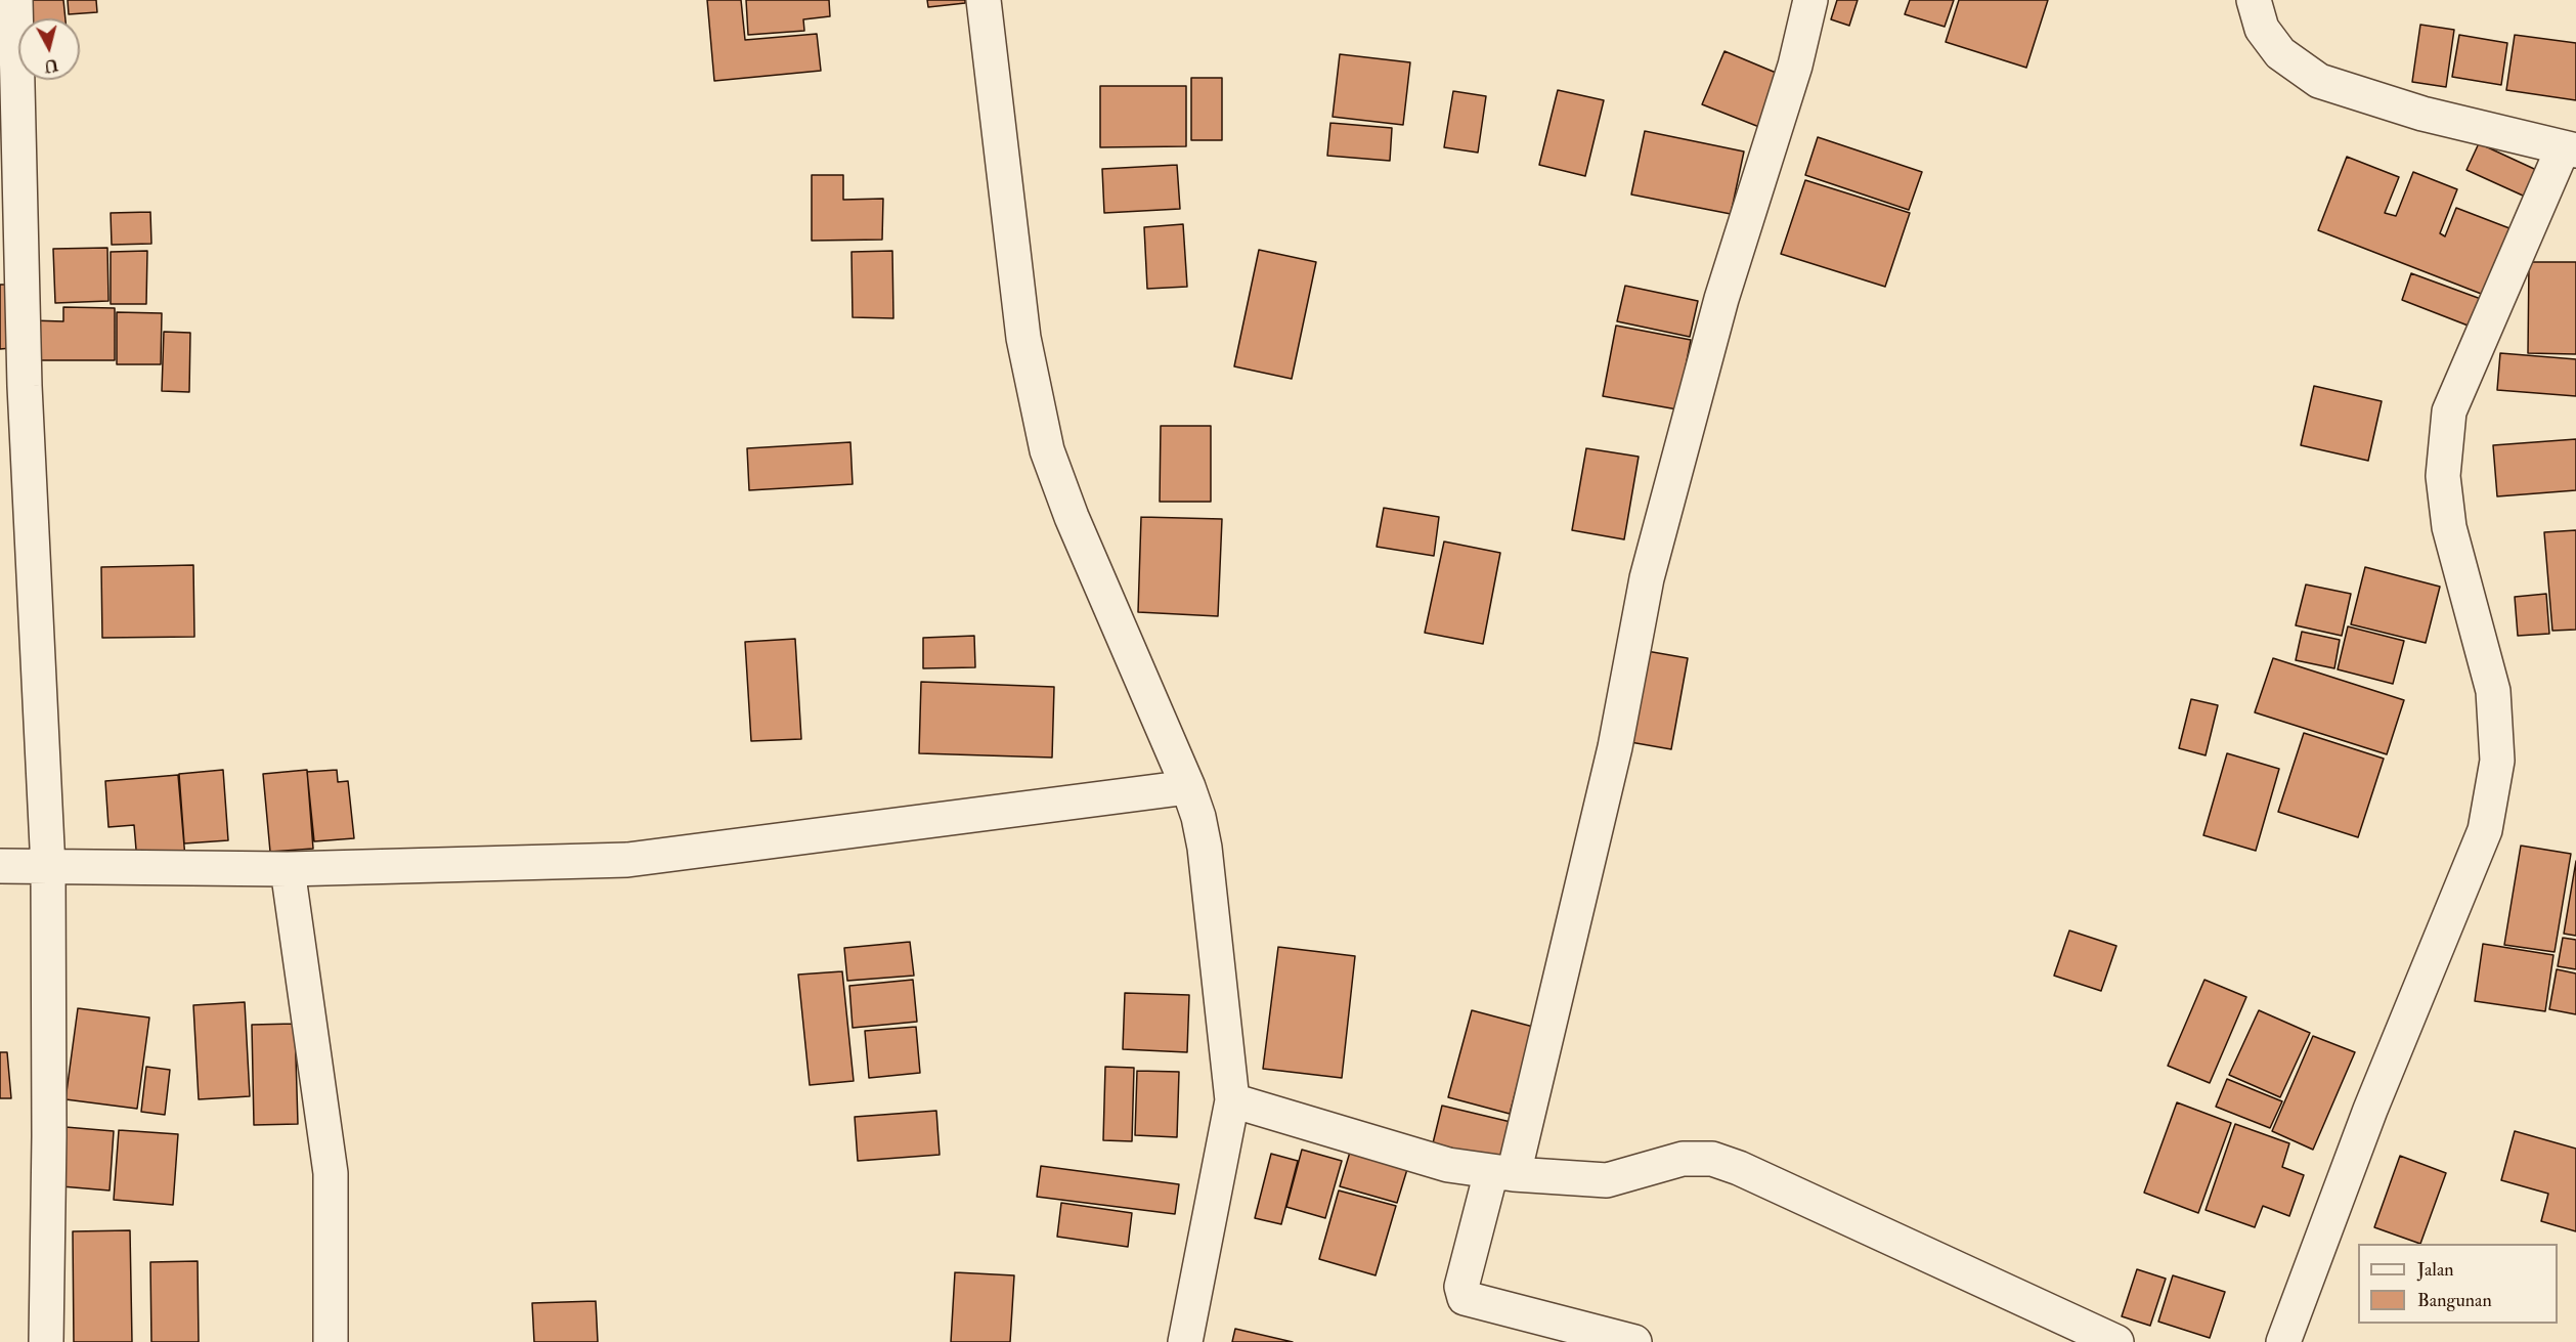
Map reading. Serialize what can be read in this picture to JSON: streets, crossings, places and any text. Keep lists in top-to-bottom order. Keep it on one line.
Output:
{"legend":["Jalan","Bangunan"],"north":"bottom"}
